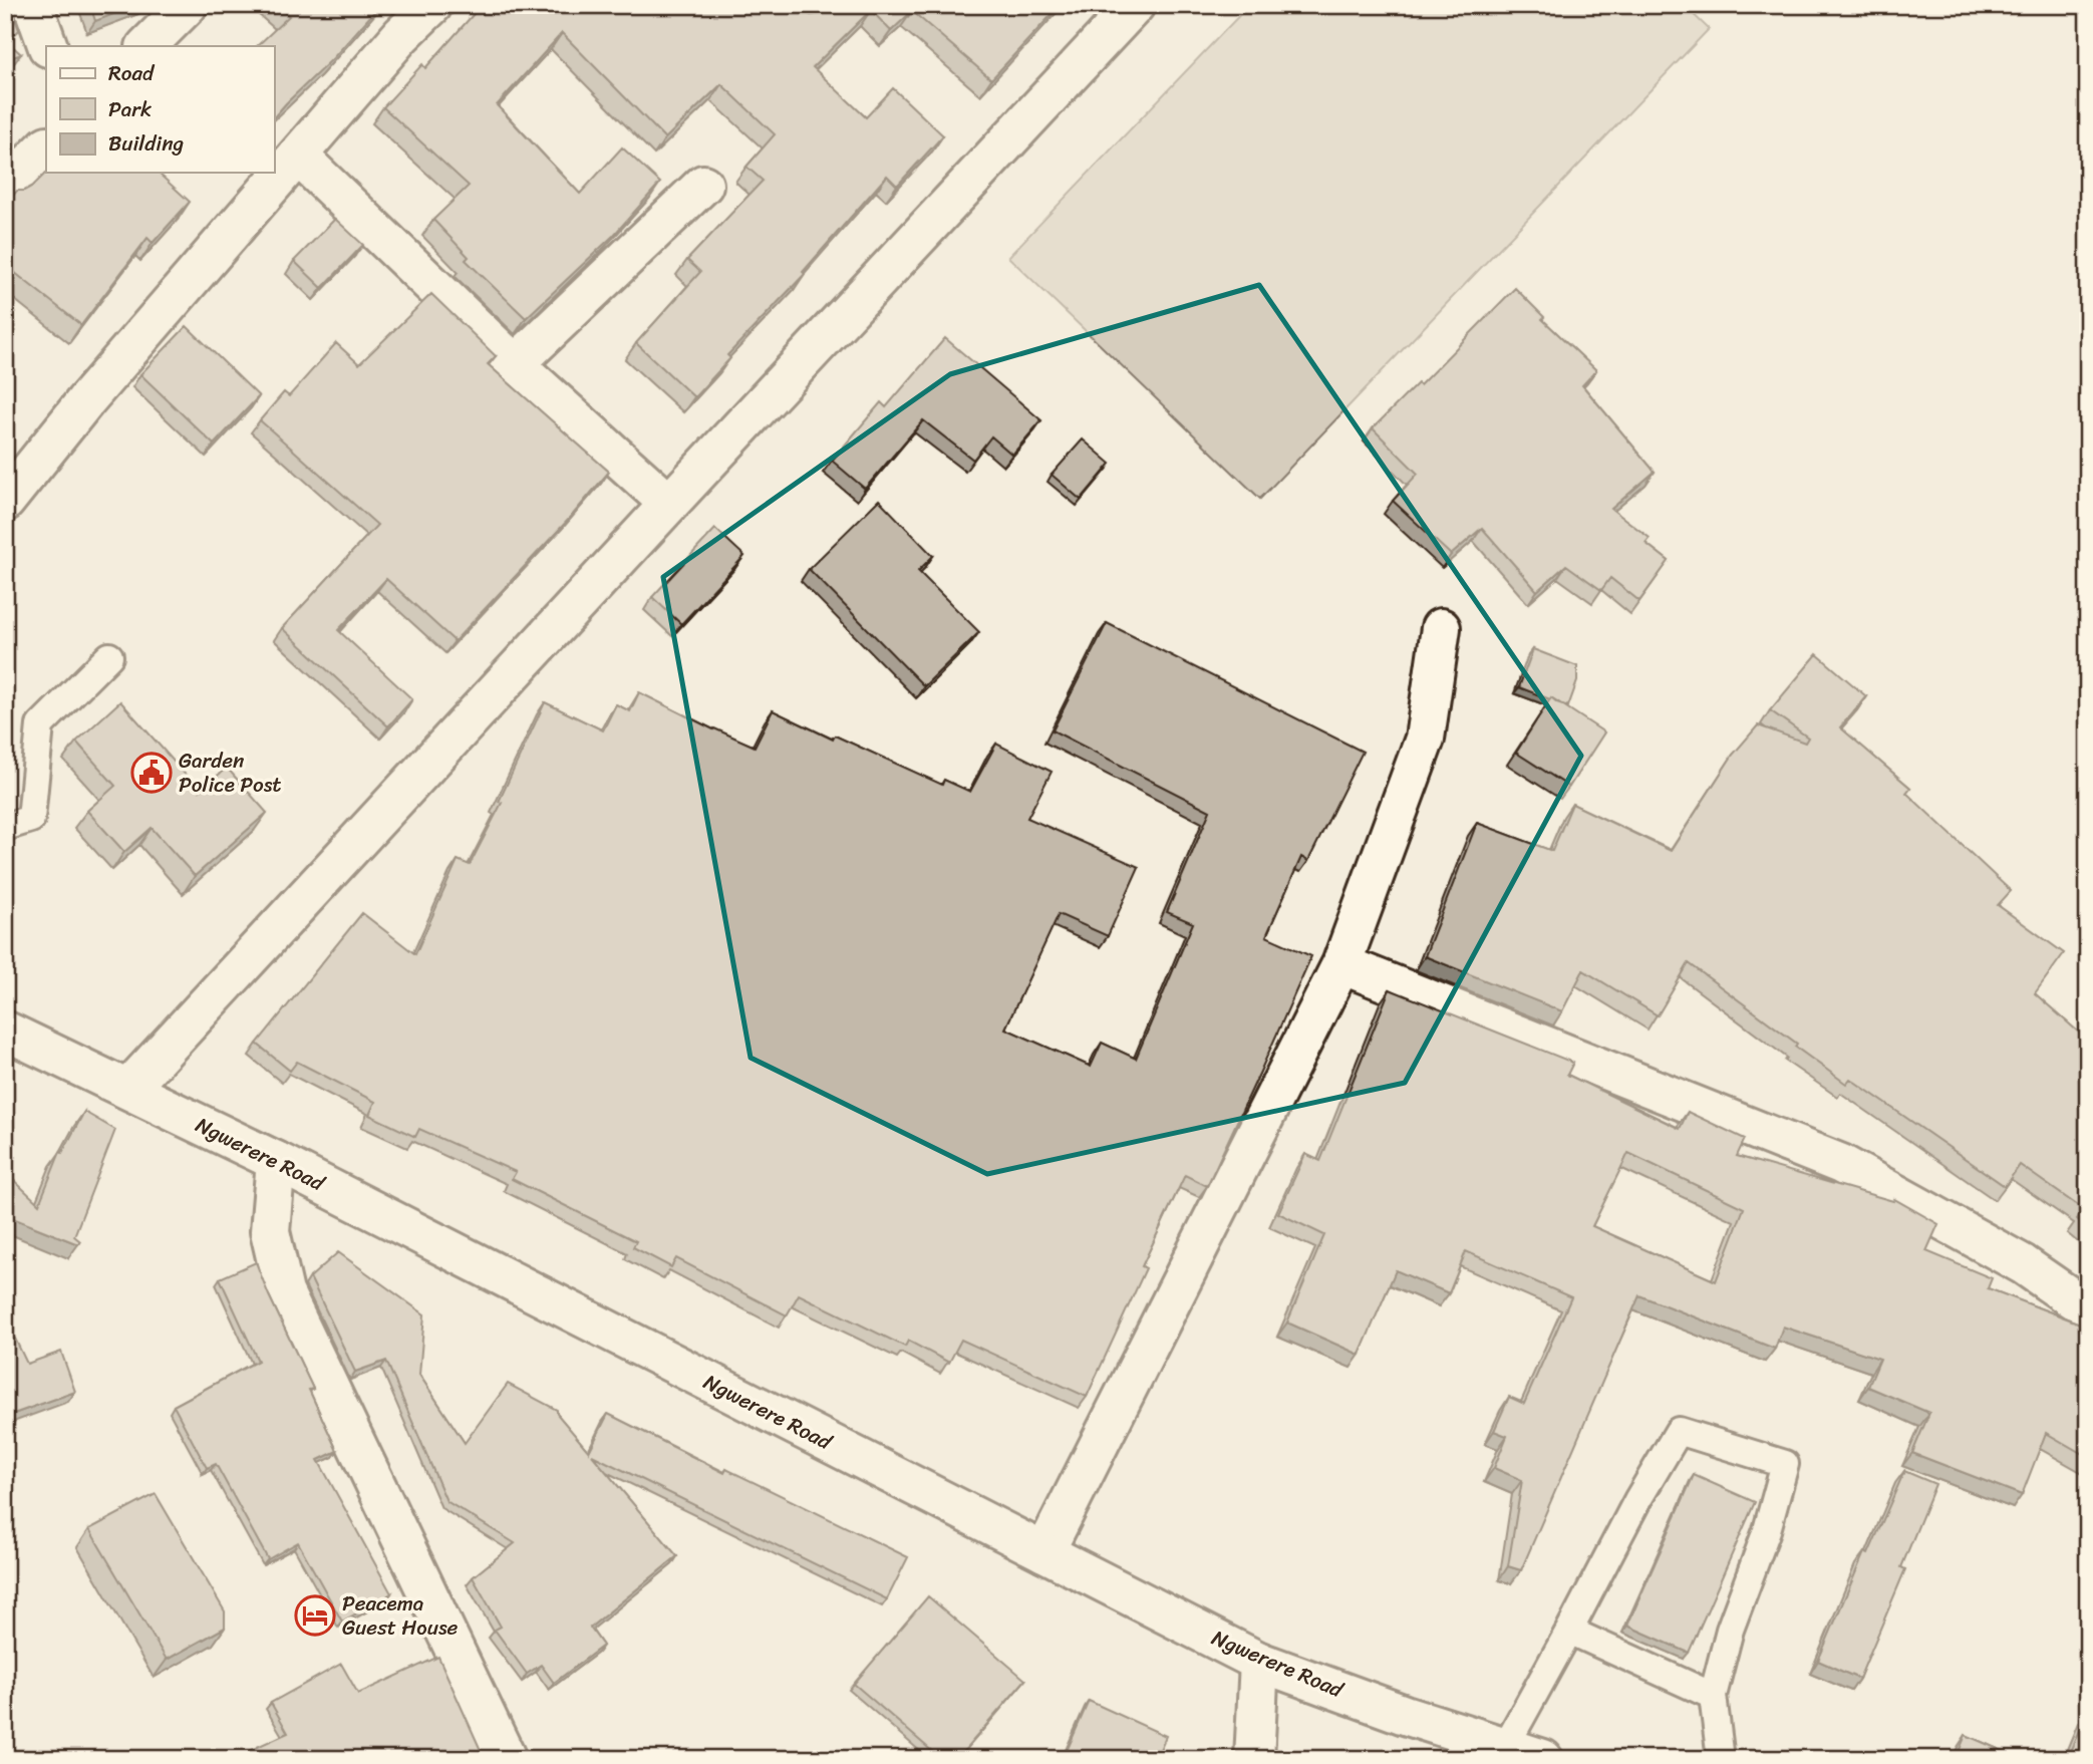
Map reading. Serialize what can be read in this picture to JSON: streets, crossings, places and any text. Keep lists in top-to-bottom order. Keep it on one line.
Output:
{"streets":{"street":["Ngwerere Road"]},"places":{"public building":["Garden Police Post"],"hotel":["Peacema Guest House"]},"legend":["Road","Park","Building"]}
